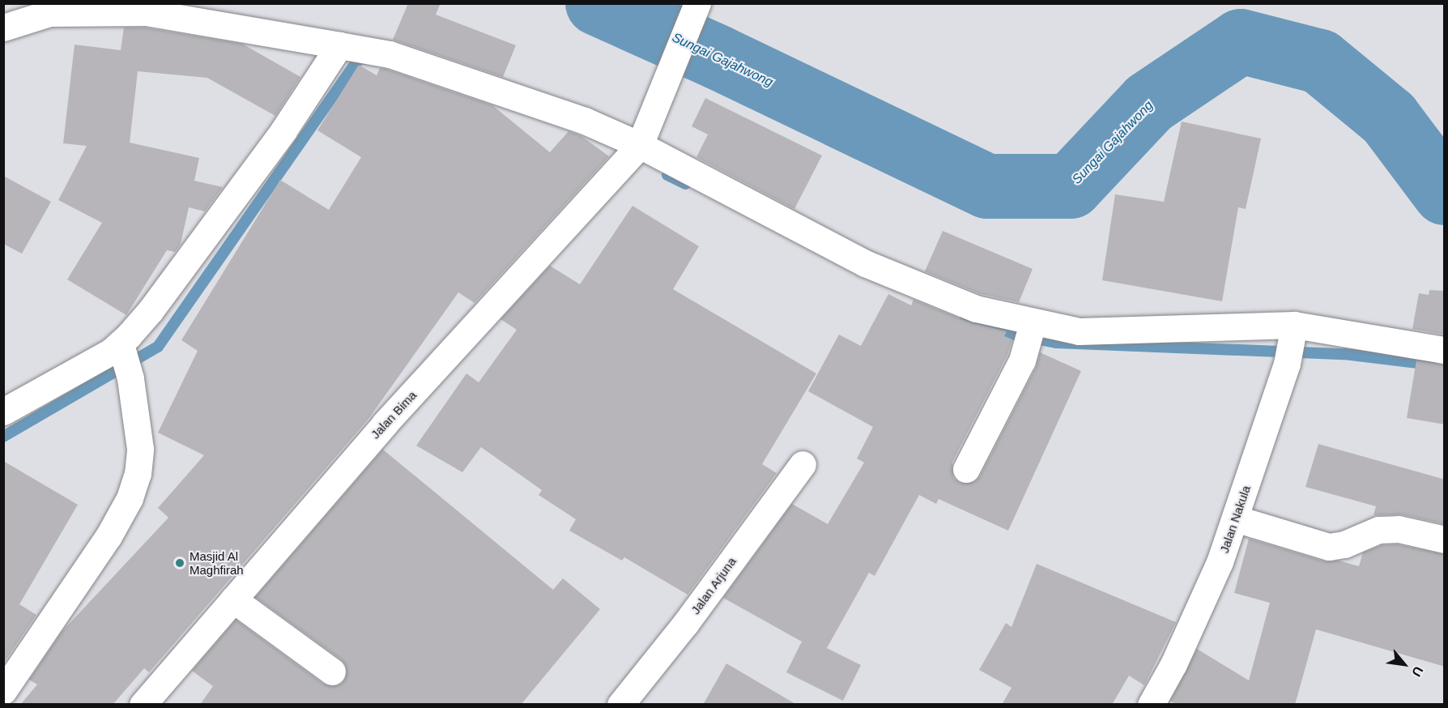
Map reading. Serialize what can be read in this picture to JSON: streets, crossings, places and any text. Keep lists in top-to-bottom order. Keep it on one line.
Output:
{"streets":{"street":["Jalan Bima","Jalan Nakula","Jalan Arjuna"]},"water":["Sungai Gajahwong"],"places":["Masjid Al Maghfirah"],"north":"bottom right"}
